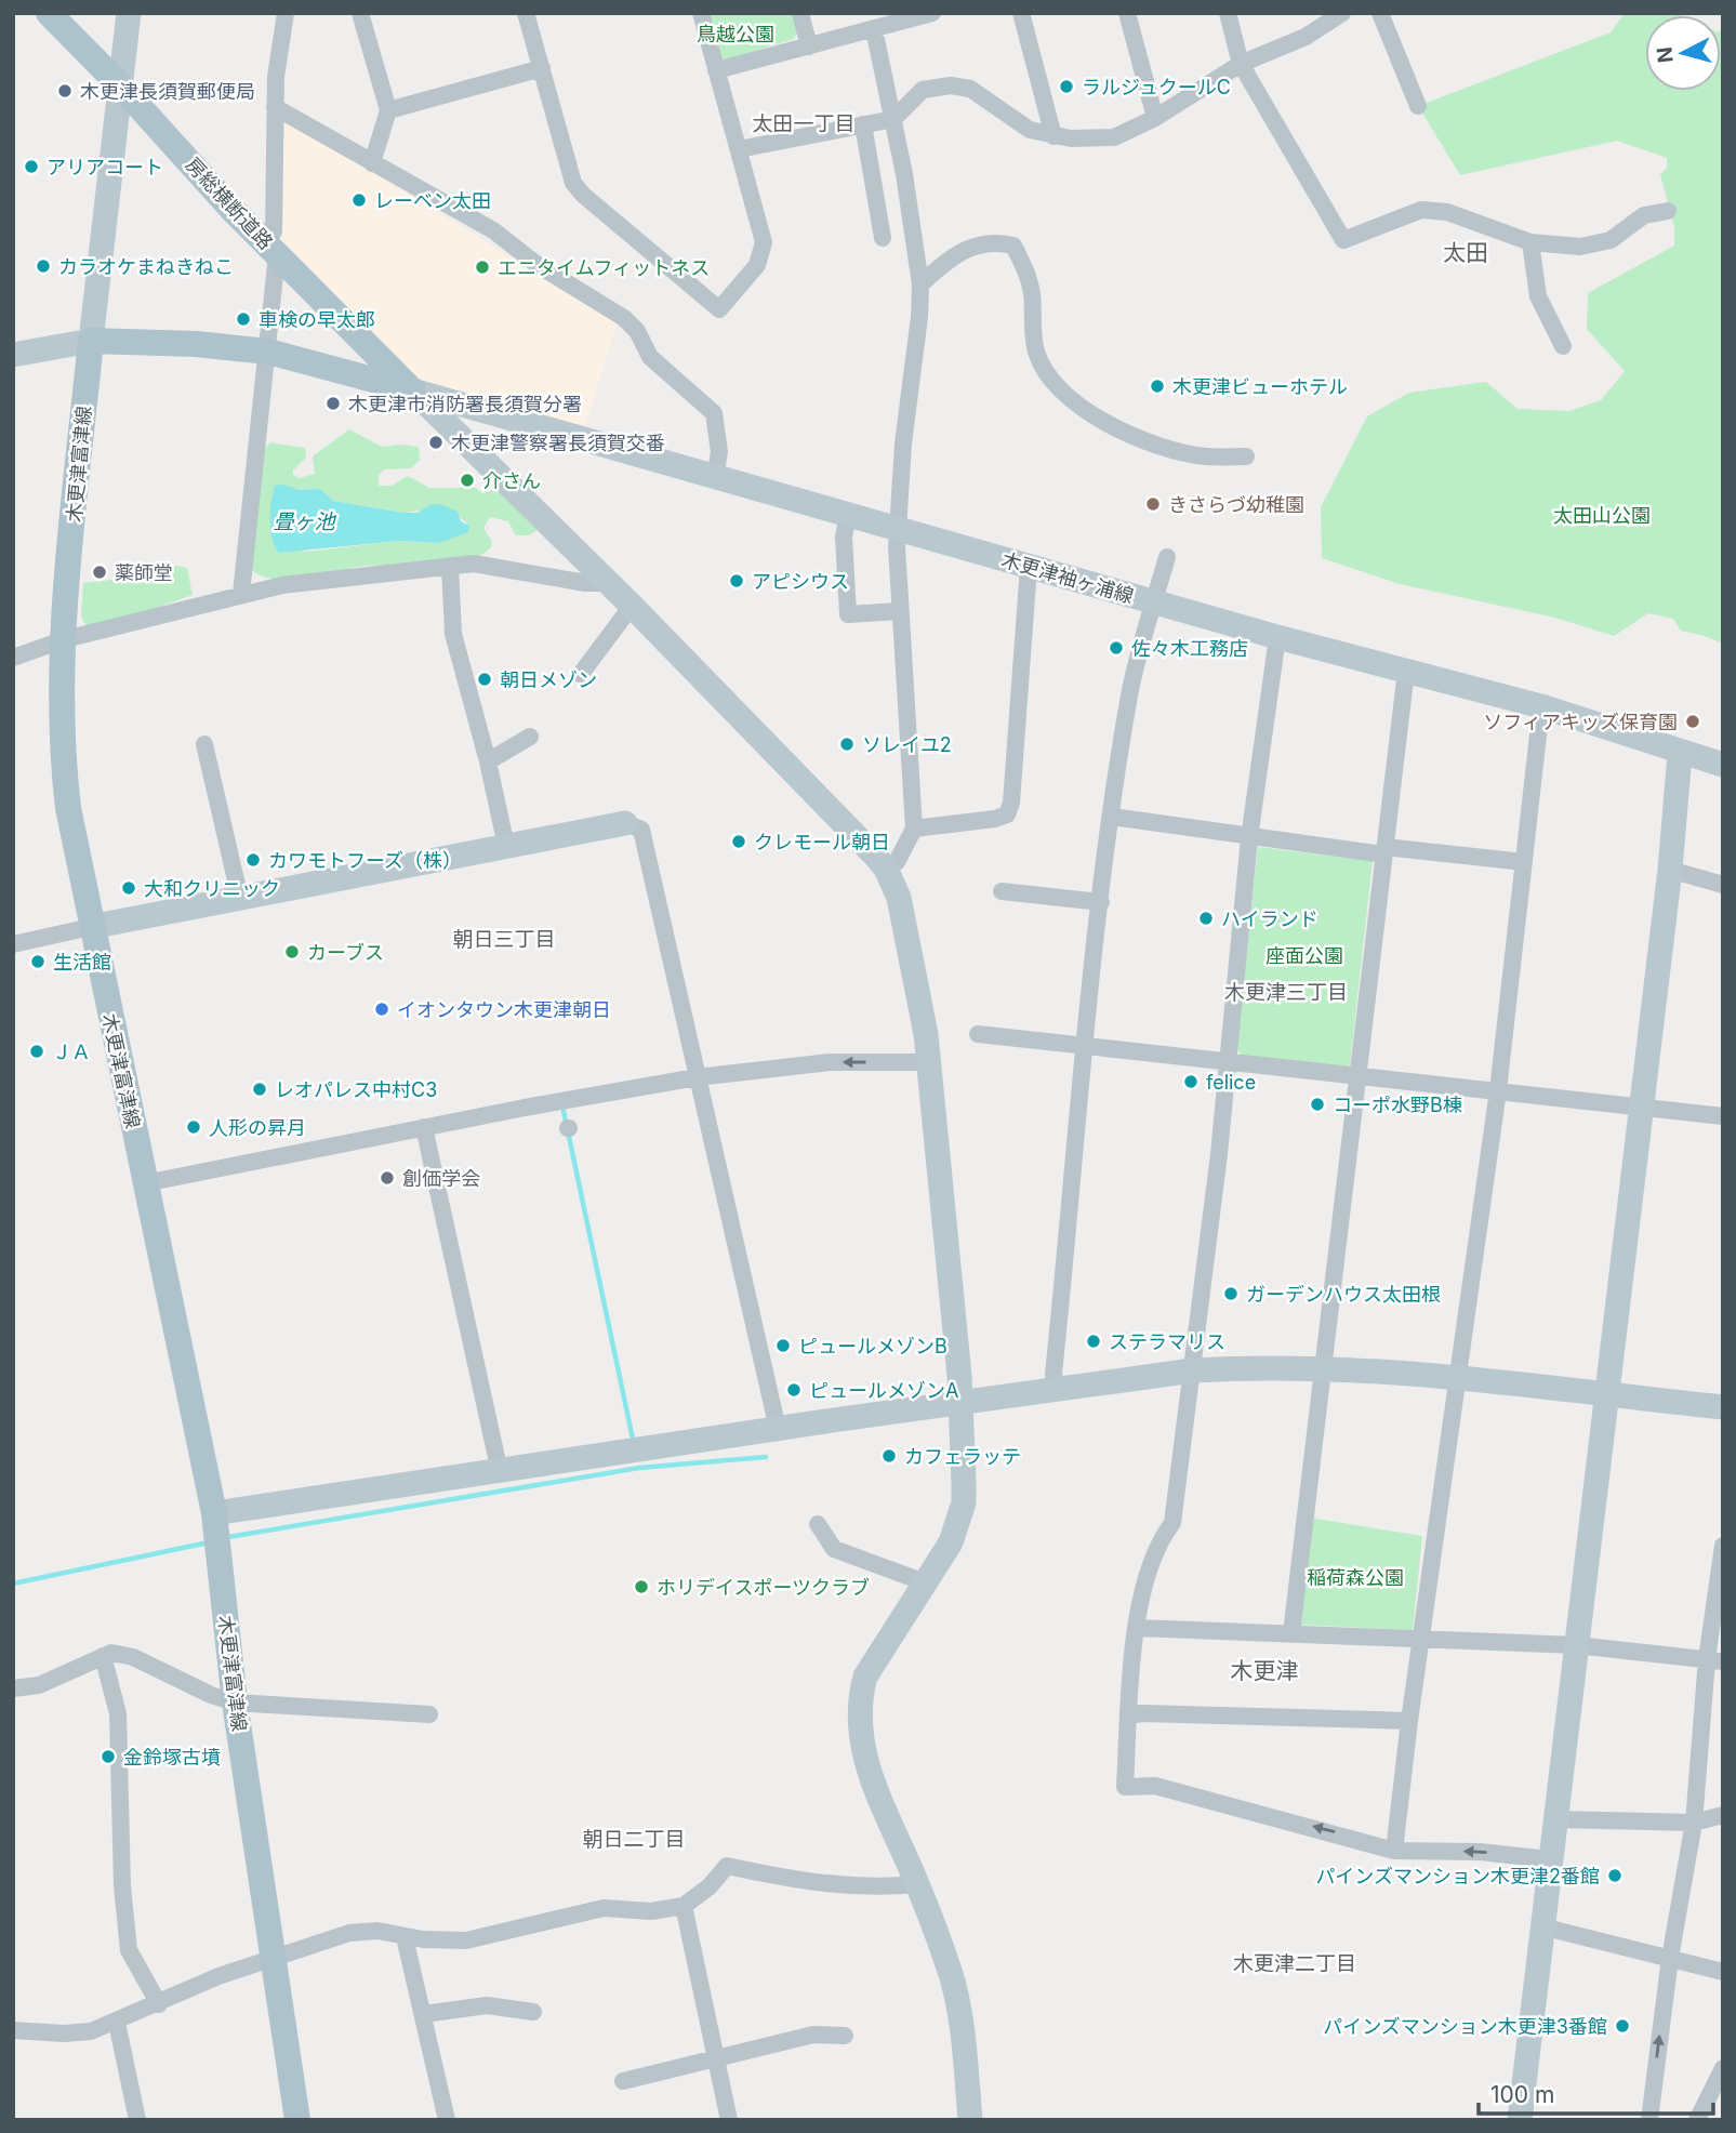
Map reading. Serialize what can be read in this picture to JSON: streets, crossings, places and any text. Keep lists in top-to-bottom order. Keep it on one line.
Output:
{"streets":{"main road":["房総横断道路","木更津富津線"],"street":["木更津袖ヶ浦線"]},"crossings":[["房総横断道路","木更津袖ヶ浦線"]],"districts":["太田一丁目","太田","朝日三丁目","木更津三丁目","木更津","朝日二丁目","木更津二丁目"],"water":["畳ヶ池"],"parks":["鳥越公園","太田山公園","座面公園","稲荷森公園"],"places":["ラルジュクールC","木更津長須賀郵便局","アリアコート","レーベン太田","カラオケまねきねこ","エニタイムフィットネス","車検の早太郎","木更津ビューホテル","木更津市消防署長須賀分署","木更津警察署長須賀交番","介さん","きさらづ幼稚園","薬師堂","アピシウス","佐々木工務店","朝日メゾン","ソフィアキッズ保育園","ソレイユ2","クレモール朝日","カワモトフーズ（株）","大和クリニック","ハイランド","カーブス","生活館","イオンタウン木更津朝日","ＪＡ","felice","レオパレス中村C3","コーポ水野B棟","人形の昇月","創価学会","ガーデンハウス太田根","ステラマリス","ピュールメゾンB","ピュールメゾンA","カフェラッテ","ホリデイスポーツクラブ","金鈴塚古墳","パインズマンション木更津2番館","パインズマンション木更津3番館"],"scale_bar":"100 m","north":"left"}
